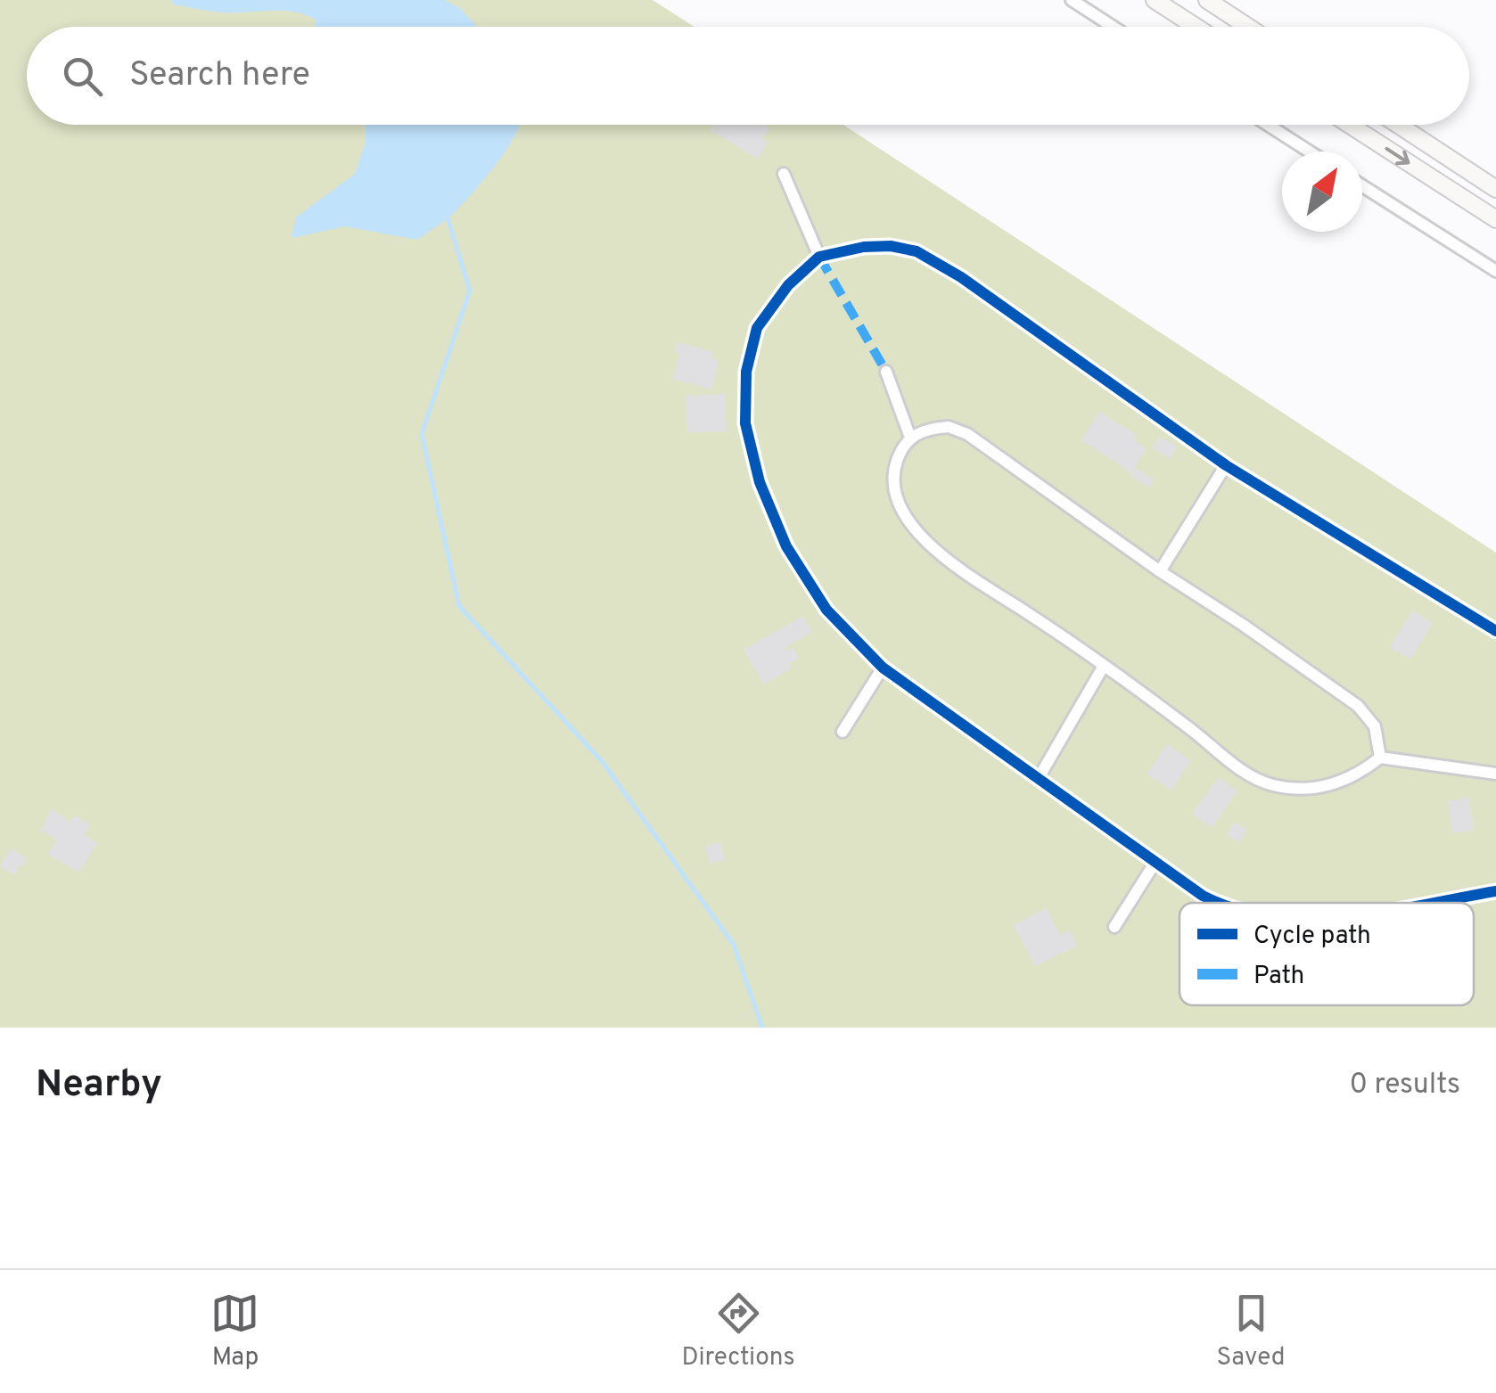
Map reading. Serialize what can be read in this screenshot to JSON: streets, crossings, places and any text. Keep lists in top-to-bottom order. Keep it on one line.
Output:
{"legend":["Cycle path","Path"],"north":"top right","page":{"search":"Search here","heading":["Nearby","0 results"],"nav":["Map","Directions","Saved"]}}
